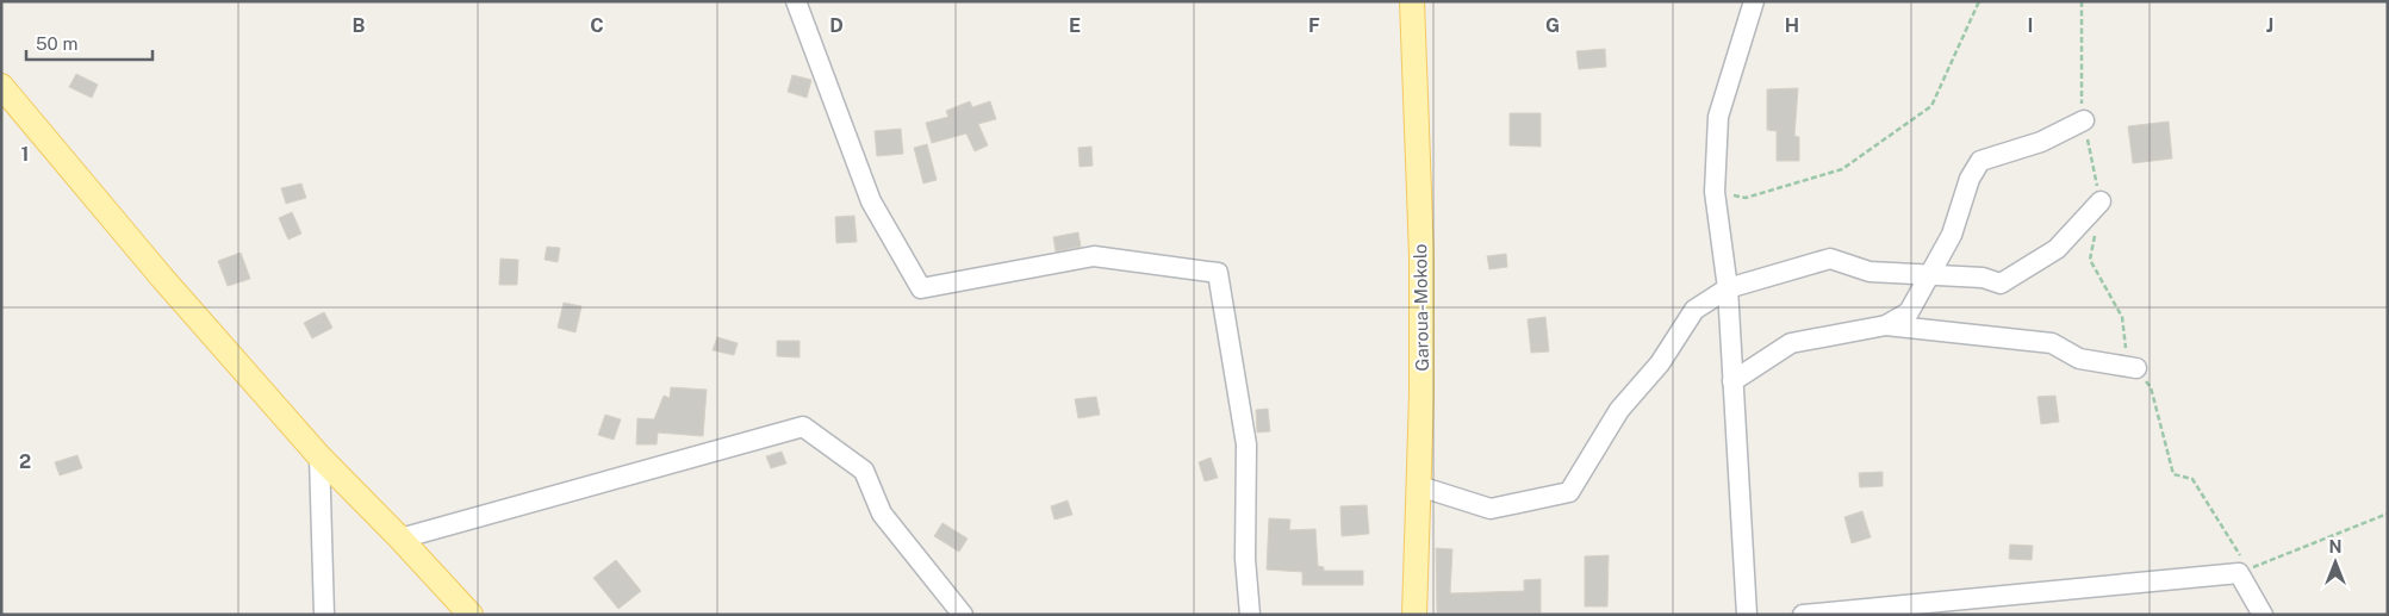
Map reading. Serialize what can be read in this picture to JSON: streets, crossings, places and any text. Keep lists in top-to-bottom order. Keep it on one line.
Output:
{"streets":{"main road":["Garoua-Mokolo"]},"scale_bar":"50 m","north":"top","grid":{"columns":["B","C","D","E","F","G","H","I","J"],"rows":["1","2"]}}
